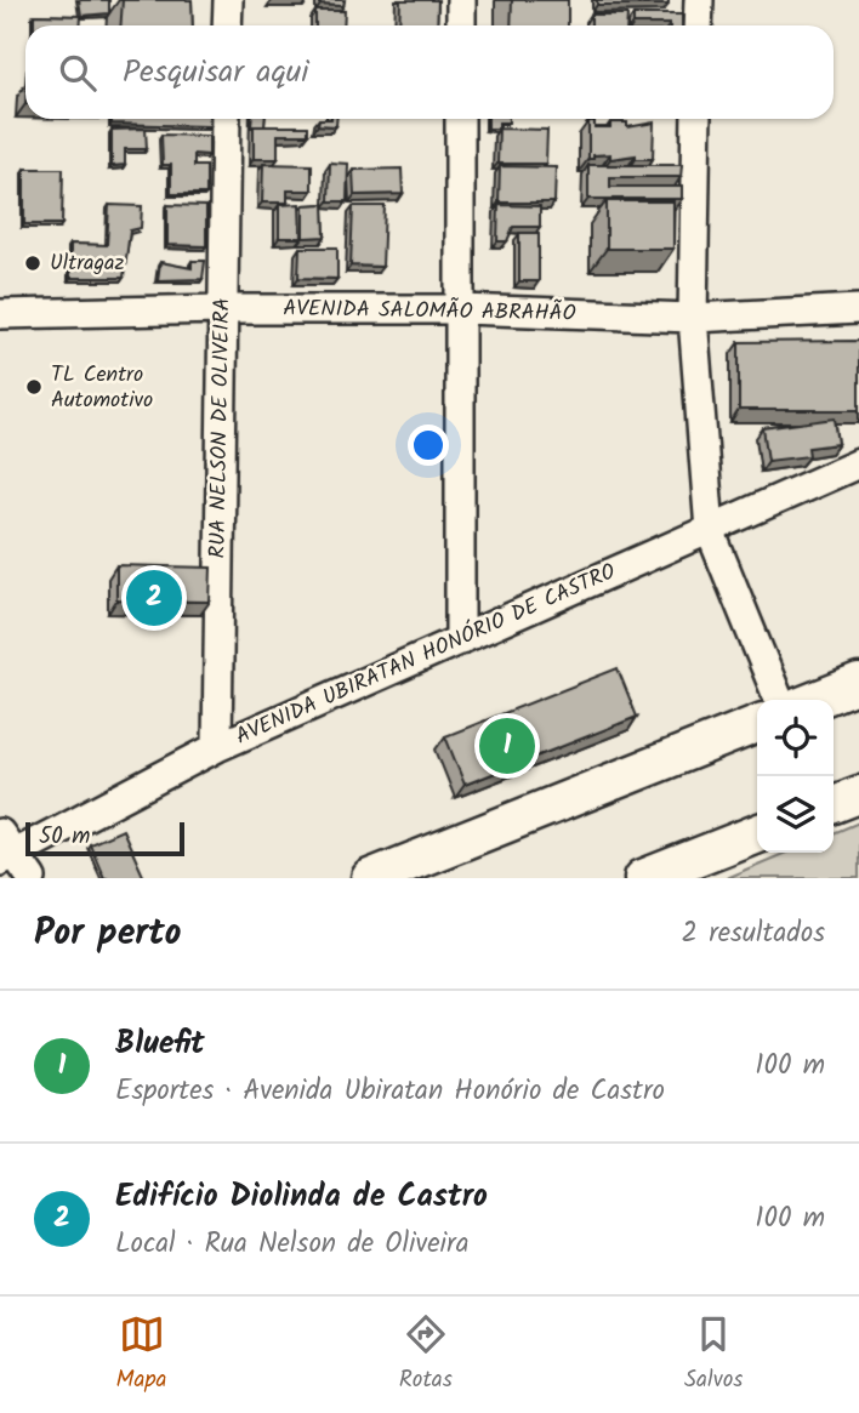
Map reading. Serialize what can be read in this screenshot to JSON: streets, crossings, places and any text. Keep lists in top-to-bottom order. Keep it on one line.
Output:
{"streets":{"street":["AVENIDA SALOMÃO ABRAHÃO","RUA NELSON DE OLIVEIRA","AVENIDA UBIRATAN HONÓRIO DE CASTRO"]},"crossings":[["AVENIDA SALOMÃO ABRAHÃO","RUA NELSON DE OLIVEIRA"],["RUA NELSON DE OLIVEIRA","AVENIDA UBIRATAN HONÓRIO DE CASTRO"]],"places":["Ultragaz","TL Centro Automotivo"],"scale_bar":"50 m","page":{"search":"Pesquisar aqui","pins":["2","1"],"scale":"50 m","heading":["Por perto","2 resultados"],"list":[{"mark":"1","name":"Bluefit","note":"Esportes · Avenida Ubiratan Honório de Castro","value":"100 m"},{"mark":"2","name":"Edifício Diolinda de Castro","note":"Local · Rua Nelson de Oliveira","value":"100 m"}],"nav":["Mapa","Rotas","Salvos"]}}
